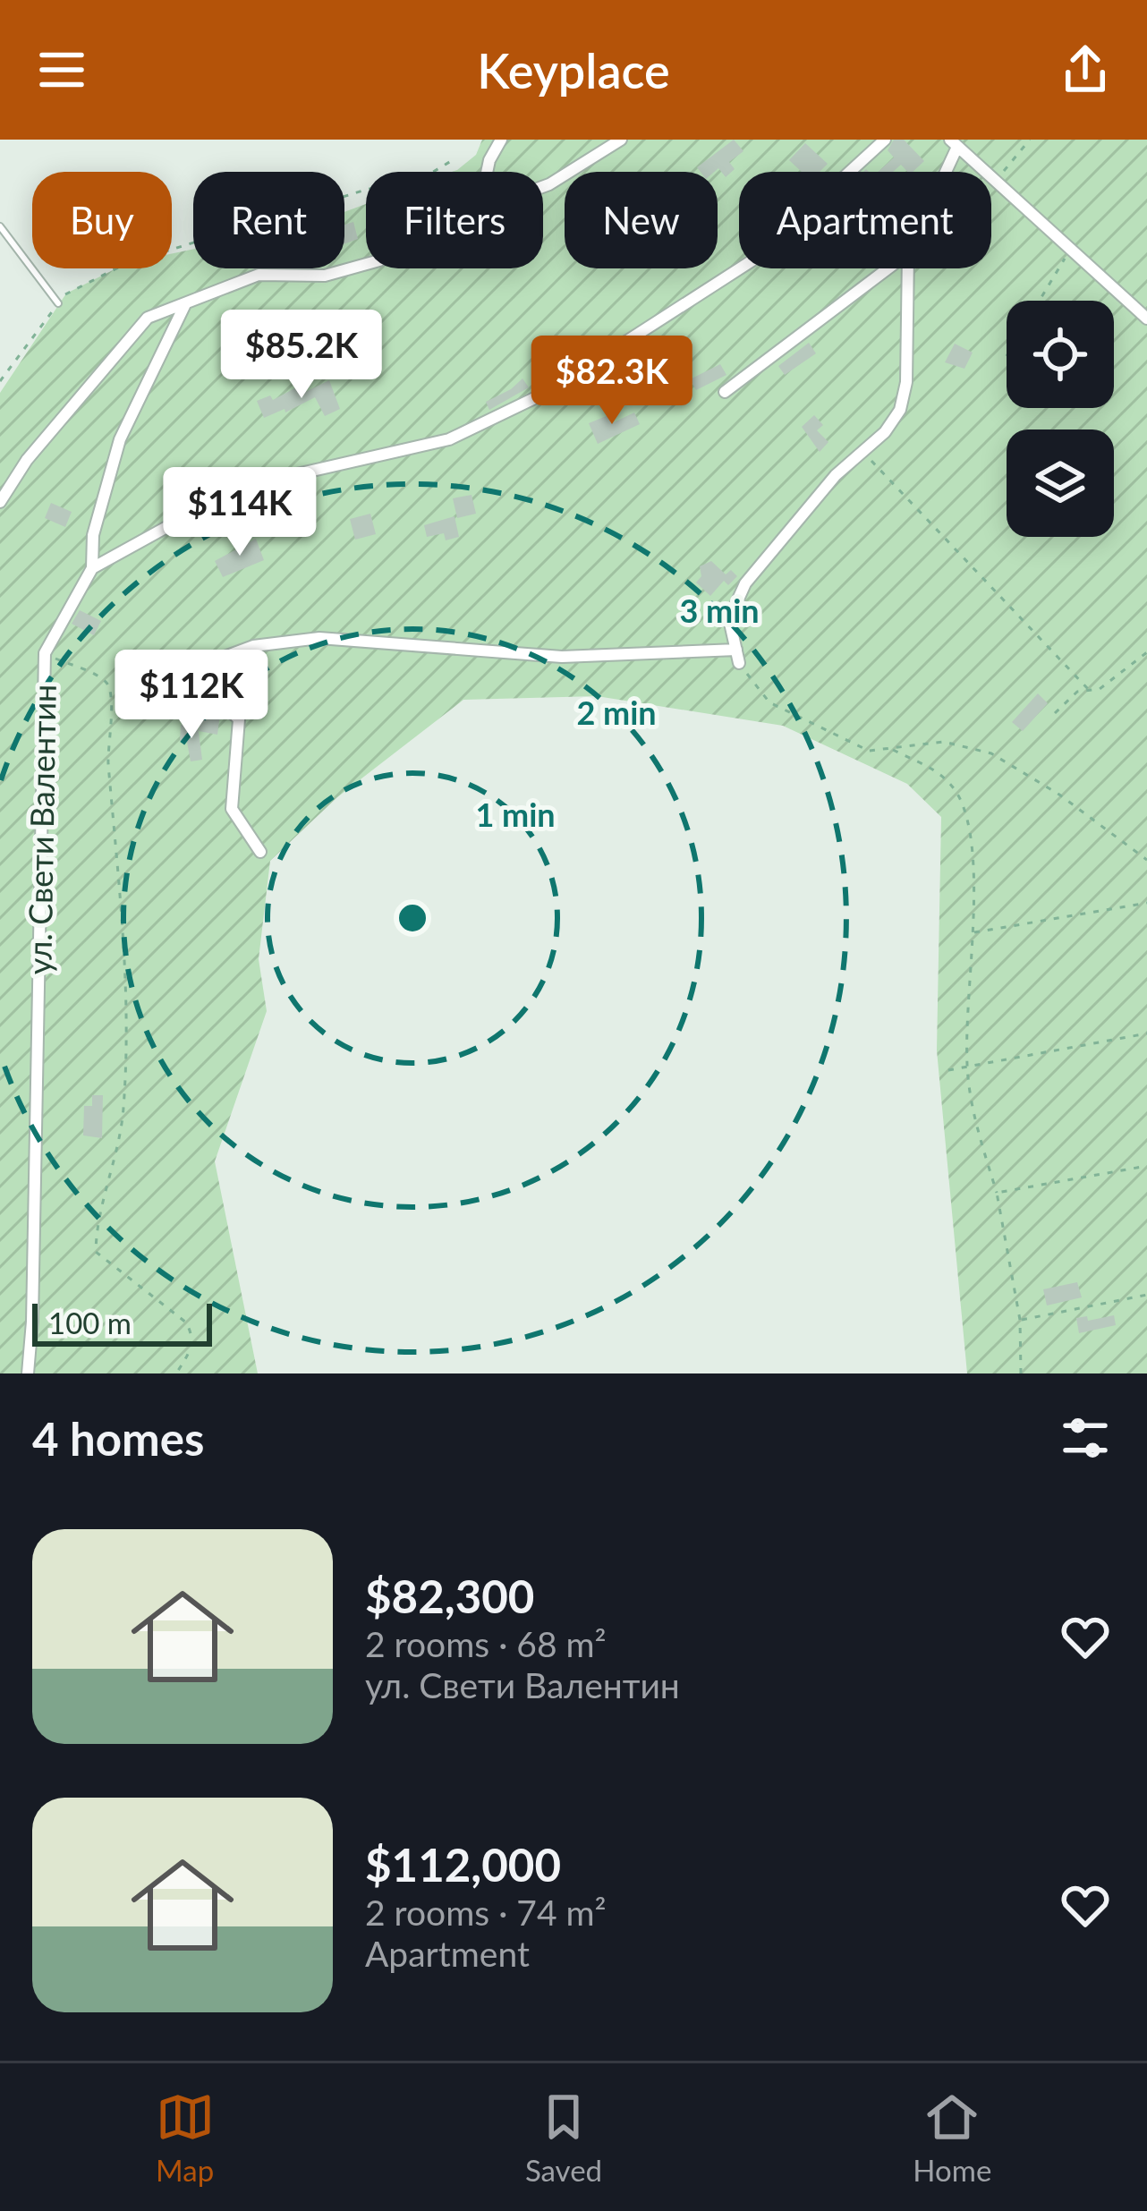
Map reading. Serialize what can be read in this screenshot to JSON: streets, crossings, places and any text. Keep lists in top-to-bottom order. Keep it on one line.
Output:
{"streets":{"street":["ул. Свети Валентин"]},"scale_bar":"100 m","page":{"header":"Keyplace","chip":["Buy","Rent","Filters","New","Apartment"],"price":["$85.2K","$82.3K","$114K","$112K"],"scale":"100 m","heading":"4 homes","list":[{"name":"$82,300","note":"2 rooms · 68 m² · ул. Свети Валентин"},{"name":"$112,000","note":"2 rooms · 74 m² · Apartment"}],"tabs":["Map","Saved","Home"]},"rings":["3 min","2 min","1 min"]}
